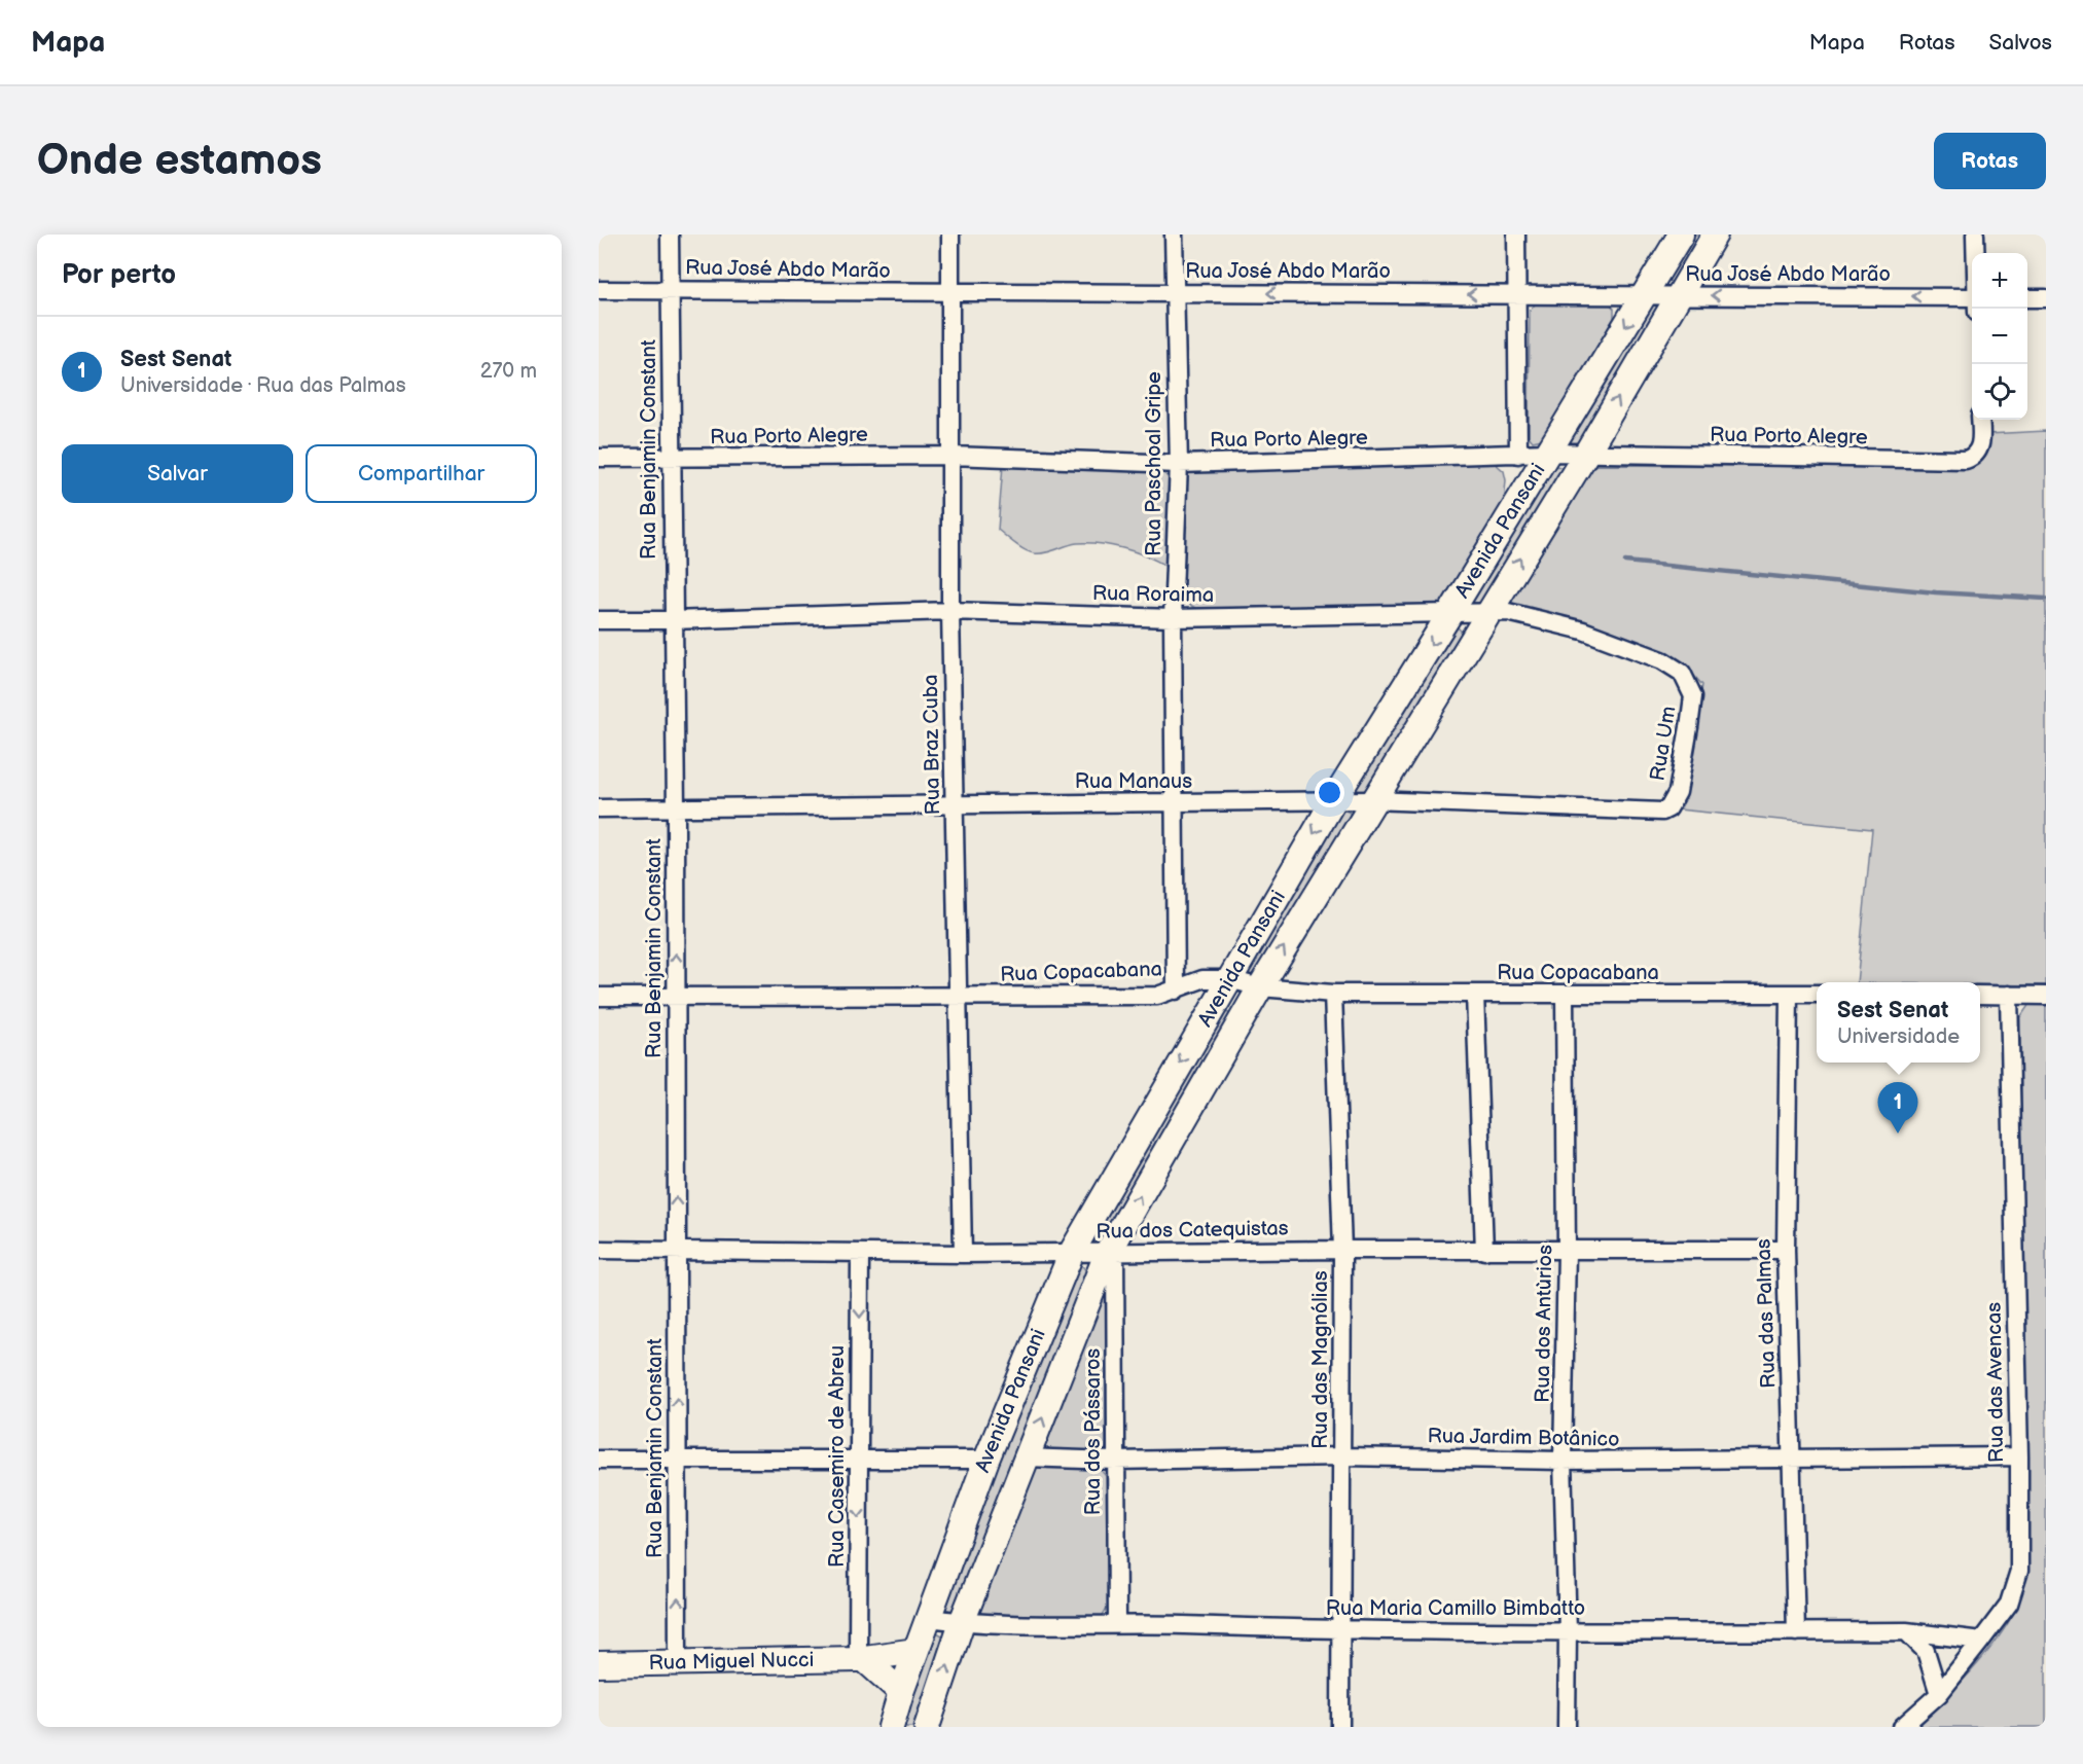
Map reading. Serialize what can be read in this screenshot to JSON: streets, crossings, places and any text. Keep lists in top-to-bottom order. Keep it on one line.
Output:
{"streets":{"main road":["Avenida Pansani","Rua Miguel Nucci"],"street":["Rua José Abdo Marão","Rua Porto Alegre","Rua Benjamin Constant","Rua Paschoal Gripe","Rua Roraima","Rua Um","Rua Braz Cuba","Rua Manaus","Rua Copacabana","Rua dos Catequistas","Rua das Palmas","Rua dos Antùrios","Rua das Magnólias","Rua das Avencas","Rua dos Pássaros","Rua Jardim Botânico","Rua Casemiro de Abreu","Rua Maria Camillo Bimbatto"]},"crossings":[["Rua José Abdo Marão","Rua Benjamin Constant"],["Rua José Abdo Marão","Rua Paschoal Gripe"],["Rua José Abdo Marão","Avenida Pansani"],["Rua José Abdo Marão","Rua Braz Cuba"],["Rua Porto Alegre","Rua Benjamin Constant"],["Rua Porto Alegre","Rua Paschoal Gripe"],["Rua Porto Alegre","Avenida Pansani"],["Rua Porto Alegre","Rua Braz Cuba"],["Rua Benjamin Constant","Rua Roraima"],["Rua Benjamin Constant","Rua Manaus"],["Rua Benjamin Constant","Rua Copacabana"],["Rua Benjamin Constant","Rua dos Catequistas"],["Rua Benjamin Constant","Rua Miguel Nucci"],["Rua Paschoal Gripe","Rua Roraima"],["Rua Paschoal Gripe","Rua Manaus"],["Rua Paschoal Gripe","Rua Copacabana"],["Avenida Pansani","Rua Roraima"],["Avenida Pansani","Rua Manaus"],["Avenida Pansani","Rua Copacabana"],["Avenida Pansani","Rua dos Catequistas"],["Avenida Pansani","Rua dos Pássaros"],["Avenida Pansani","Rua Jardim Botânico"],["Avenida Pansani","Rua Maria Camillo Bimbatto"],["Avenida Pansani","Rua Miguel Nucci"],["Rua Roraima","Rua Um"],["Rua Roraima","Rua Braz Cuba"],["Rua Um","Rua Manaus"],["Rua Braz Cuba","Rua Manaus"],["Rua Braz Cuba","Rua Copacabana"],["Rua Braz Cuba","Rua dos Catequistas"],["Rua Copacabana","Rua das Palmas"],["Rua Copacabana","Rua dos Antùrios"],["Rua Copacabana","Rua das Magnólias"],["Rua dos Catequistas","Rua das Palmas"],["Rua dos Catequistas","Rua dos Antùrios"],["Rua dos Catequistas","Rua das Magnólias"],["Rua dos Catequistas","Rua dos Pássaros"],["Rua dos Catequistas","Rua Casemiro de Abreu"],["Rua das Palmas","Rua Jardim Botânico"],["Rua das Palmas","Rua Maria Camillo Bimbatto"],["Rua dos Antùrios","Rua Jardim Botânico"],["Rua dos Antùrios","Rua Maria Camillo Bimbatto"],["Rua das Magnólias","Rua Jardim Botânico"],["Rua das Magnólias","Rua Maria Camillo Bimbatto"],["Rua das Avencas","Rua Jardim Botânico"],["Rua das Avencas","Rua Maria Camillo Bimbatto"],["Rua dos Pássaros","Rua Jardim Botânico"],["Rua dos Pássaros","Rua Maria Camillo Bimbatto"],["Rua Casemiro de Abreu","Rua Miguel Nucci"]],"one_way":["Rua José Abdo Marão","Rua Benjamin Constant","Rua Casemiro de Abreu"],"page":{"header":"Mapa","nav":["Mapa","Rotas","Salvos"],"buttons":["Rotas",["Salvar","Compartilhar"]],"title":"Onde estamos","heading":"Por perto","map_buttons":["+","−"],"list":[{"mark":"1","name":"Sest Senat","note":"Universidade · Rua das Palmas","value":"270 m"}],"popup":["Sest Senat","Universidade"],"pins":"1"}}
